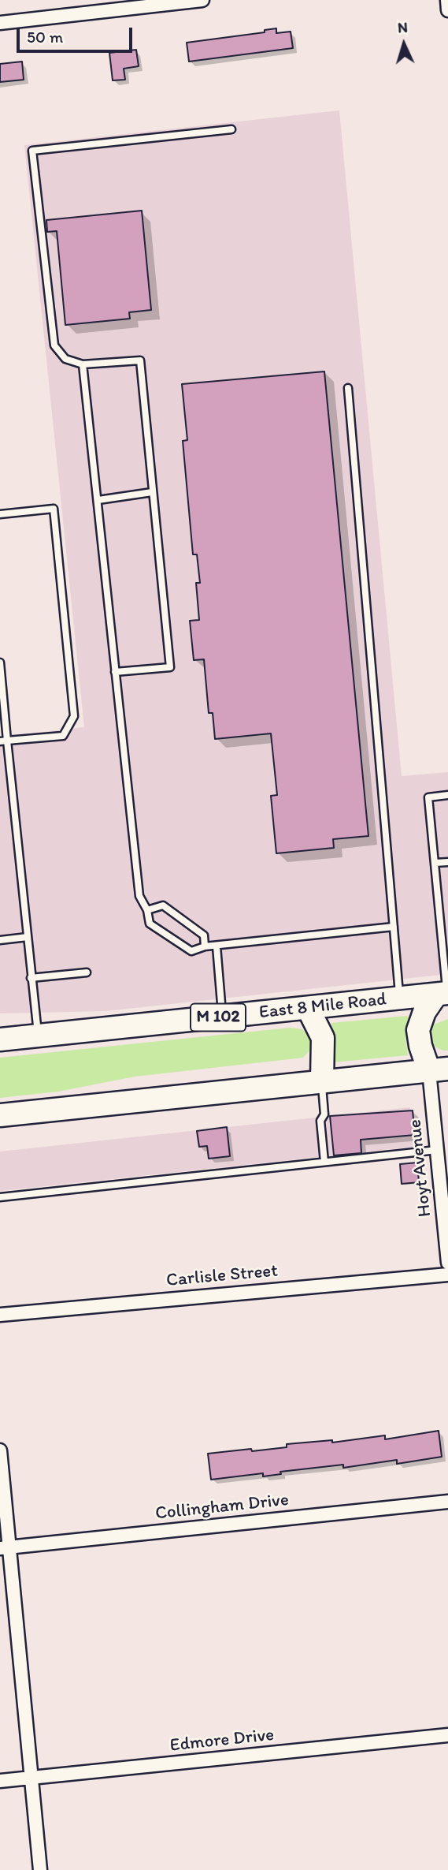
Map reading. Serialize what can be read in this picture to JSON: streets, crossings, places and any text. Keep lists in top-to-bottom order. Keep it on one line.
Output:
{"streets":{"highway":["East 8 Mile Road","M 102"],"street":["Hoyt Avenue","Carlisle Street","Collingham Drive","Edmore Drive"]},"scale_bar":"50 m","north":"top"}
